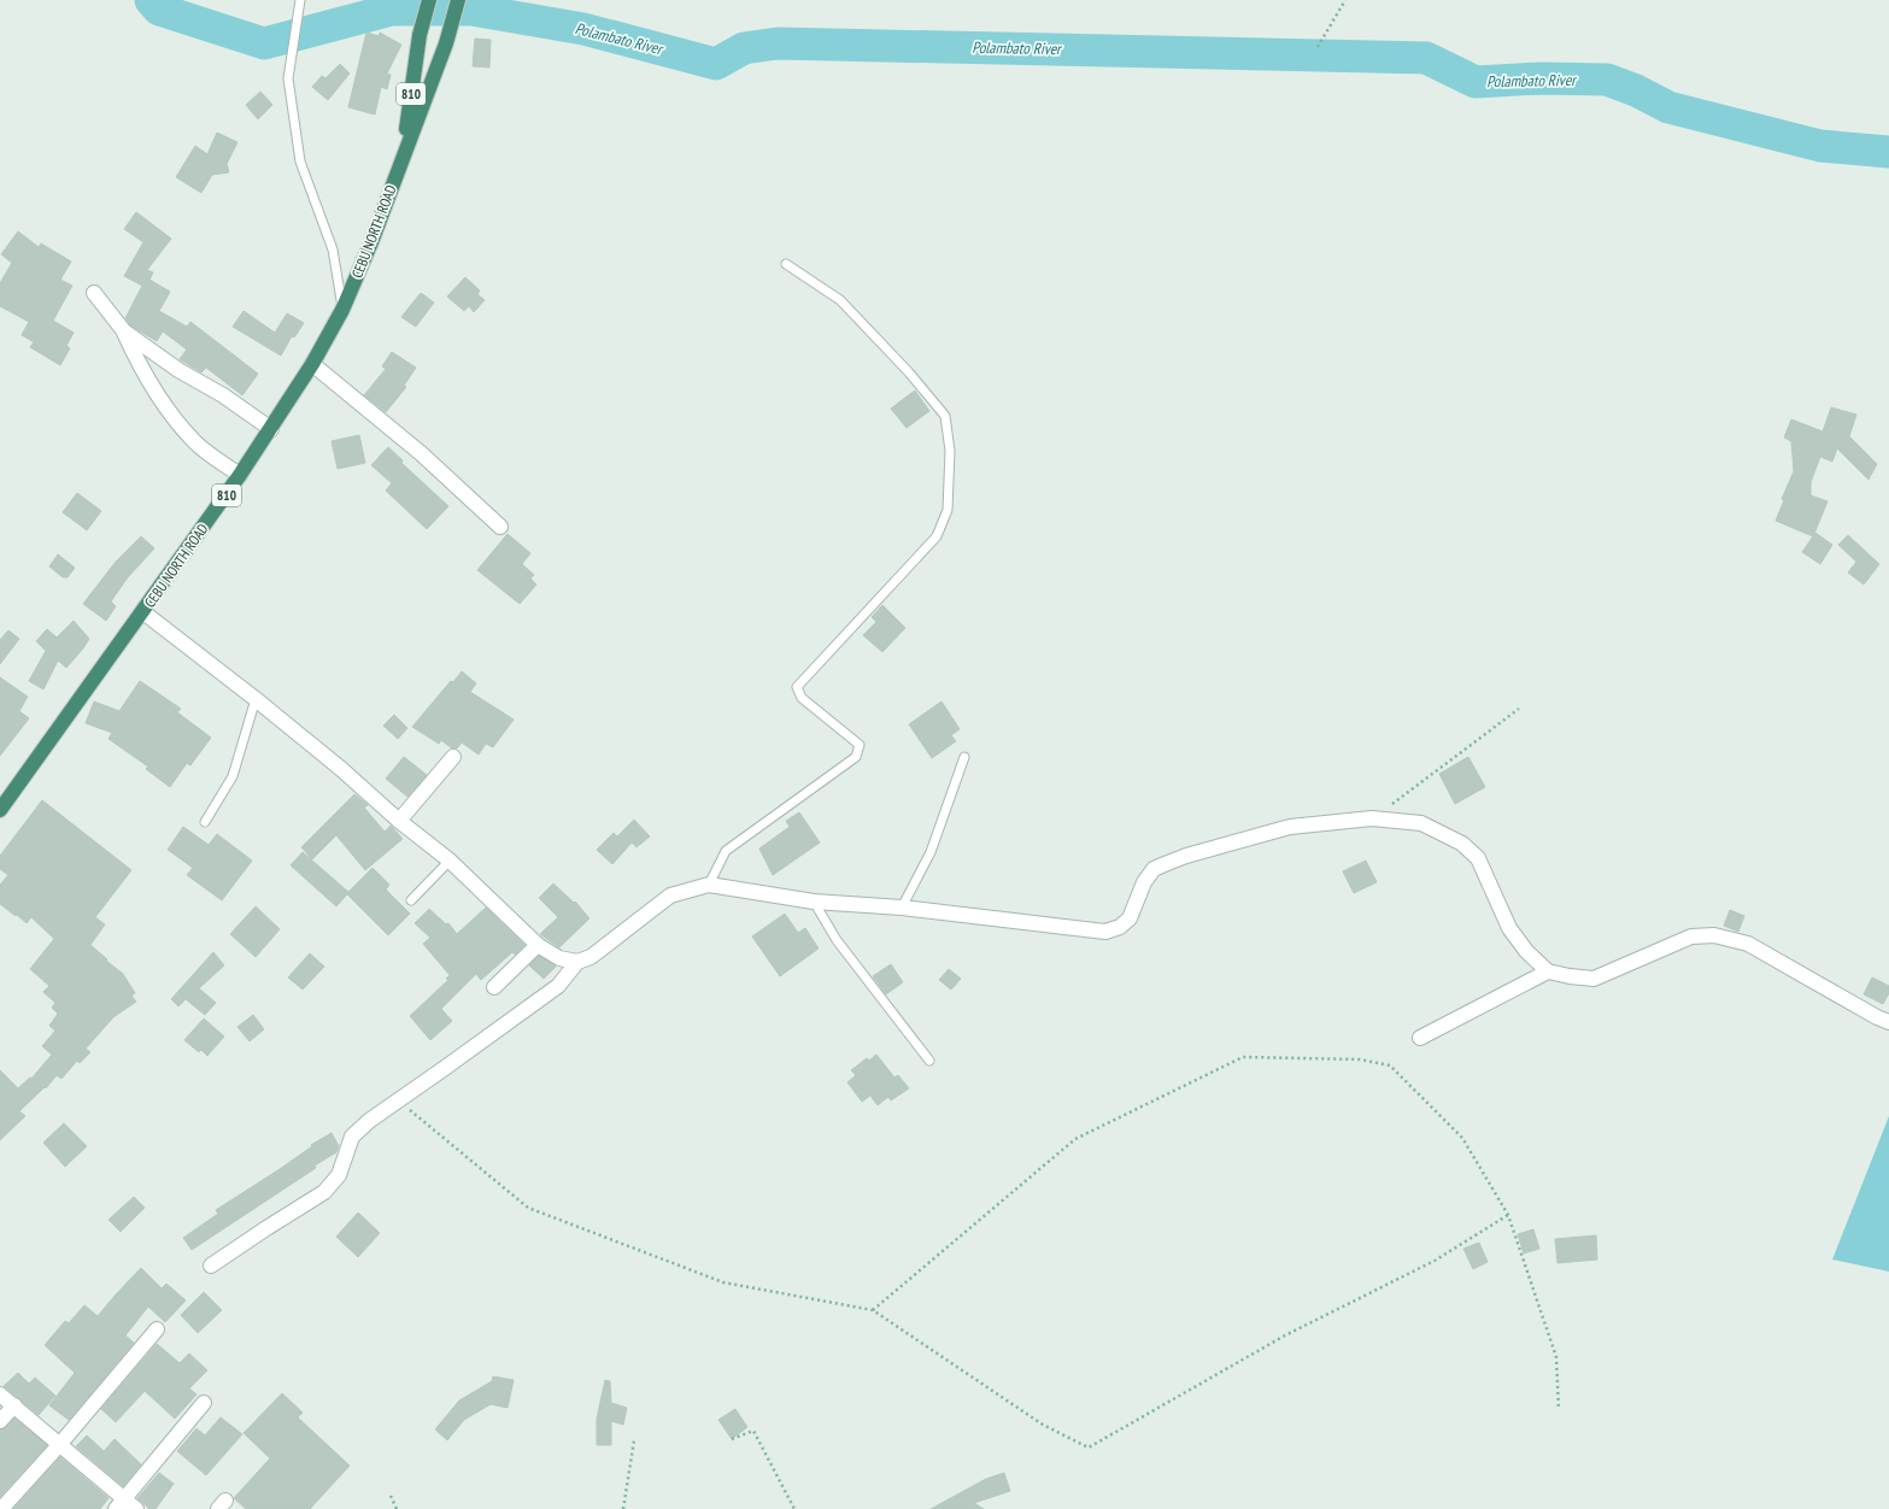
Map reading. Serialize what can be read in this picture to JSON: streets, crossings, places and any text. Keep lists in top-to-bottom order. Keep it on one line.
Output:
{"streets":{"highway":["810","CEBU NORTH ROAD"]},"water":["Polambato River"]}
